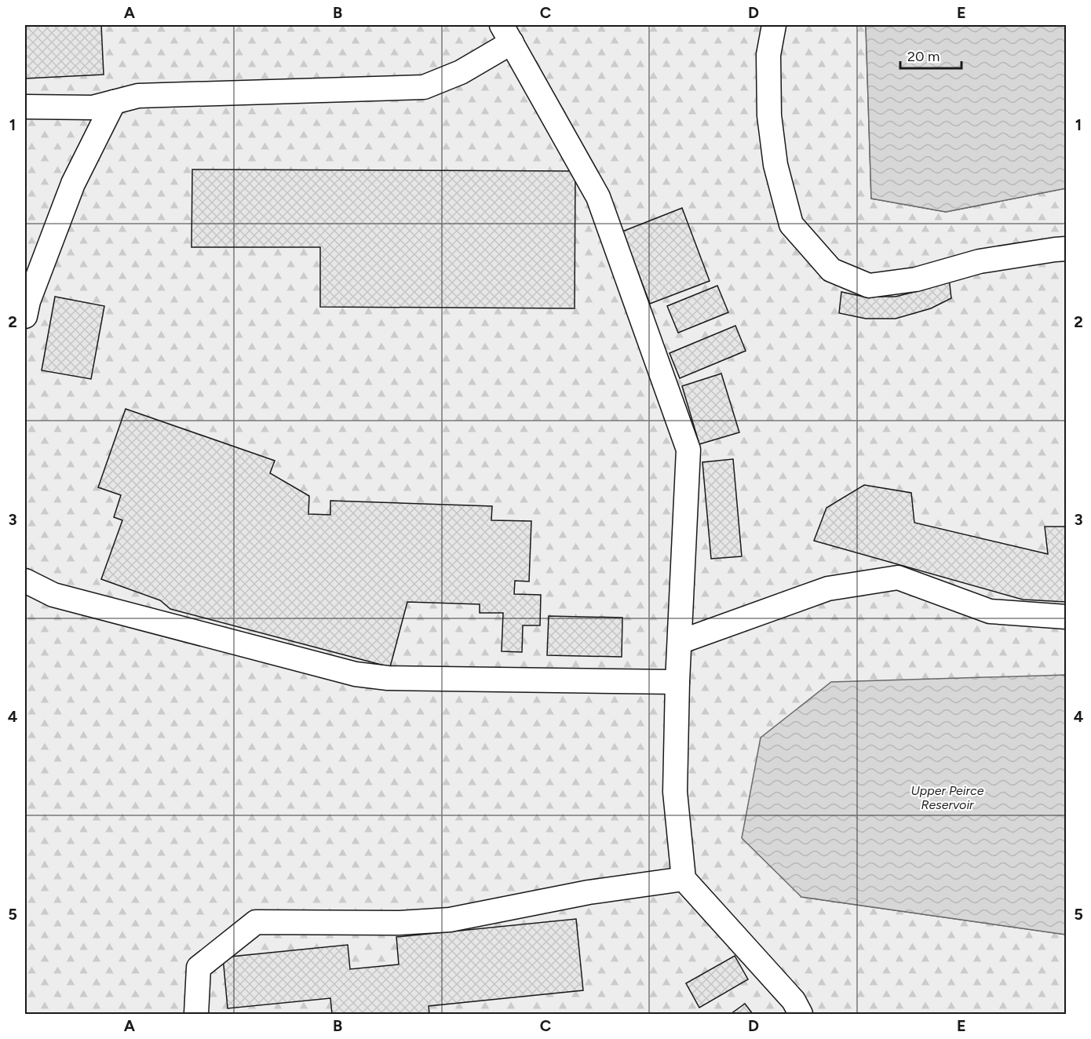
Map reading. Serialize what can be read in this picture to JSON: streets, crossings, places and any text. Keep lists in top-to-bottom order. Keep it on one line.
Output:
{"water":["Upper Peirce Reservoir"],"scale_bar":"20 m","grid":{"columns":["A","B","C","D","E"],"rows":["1","2","3","4","5"]}}
